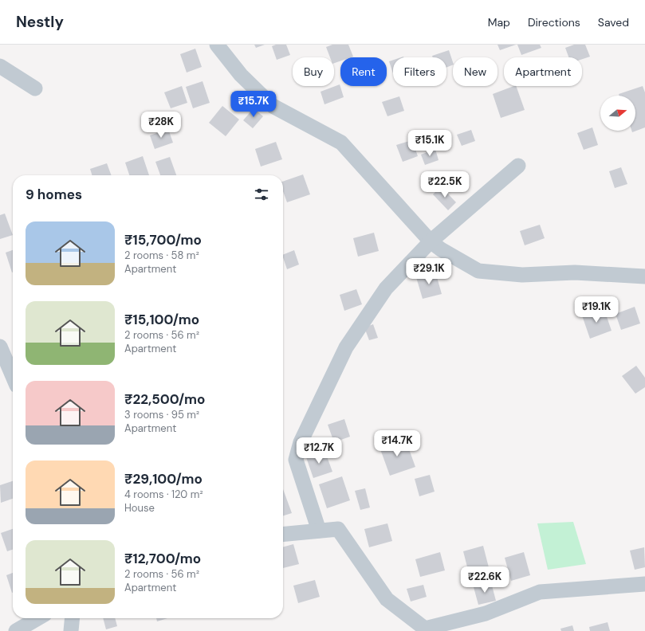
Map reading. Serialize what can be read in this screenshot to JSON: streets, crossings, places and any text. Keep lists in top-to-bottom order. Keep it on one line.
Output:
{"north":"right","page":{"header":"Nestly","nav":["Map","Directions","Saved"],"chip":["Buy","Rent","Filters","New","Apartment"],"price":["₹15.7K","₹28K","₹15.1K","₹22.5K","₹29.1K","₹19.1K","₹14.7K","₹12.7K","₹22.6K"],"heading":"9 homes","list":[{"name":"₹15,700/mo","note":"2 rooms · 58 m² · Apartment"},{"name":"₹15,100/mo","note":"2 rooms · 56 m² · Apartment"},{"name":"₹22,500/mo","note":"3 rooms · 95 m² · Apartment"},{"name":"₹29,100/mo","note":"4 rooms · 120 m² · House"},{"name":"₹12,700/mo","note":"2 rooms · 56 m² · Apartment"}]}}
